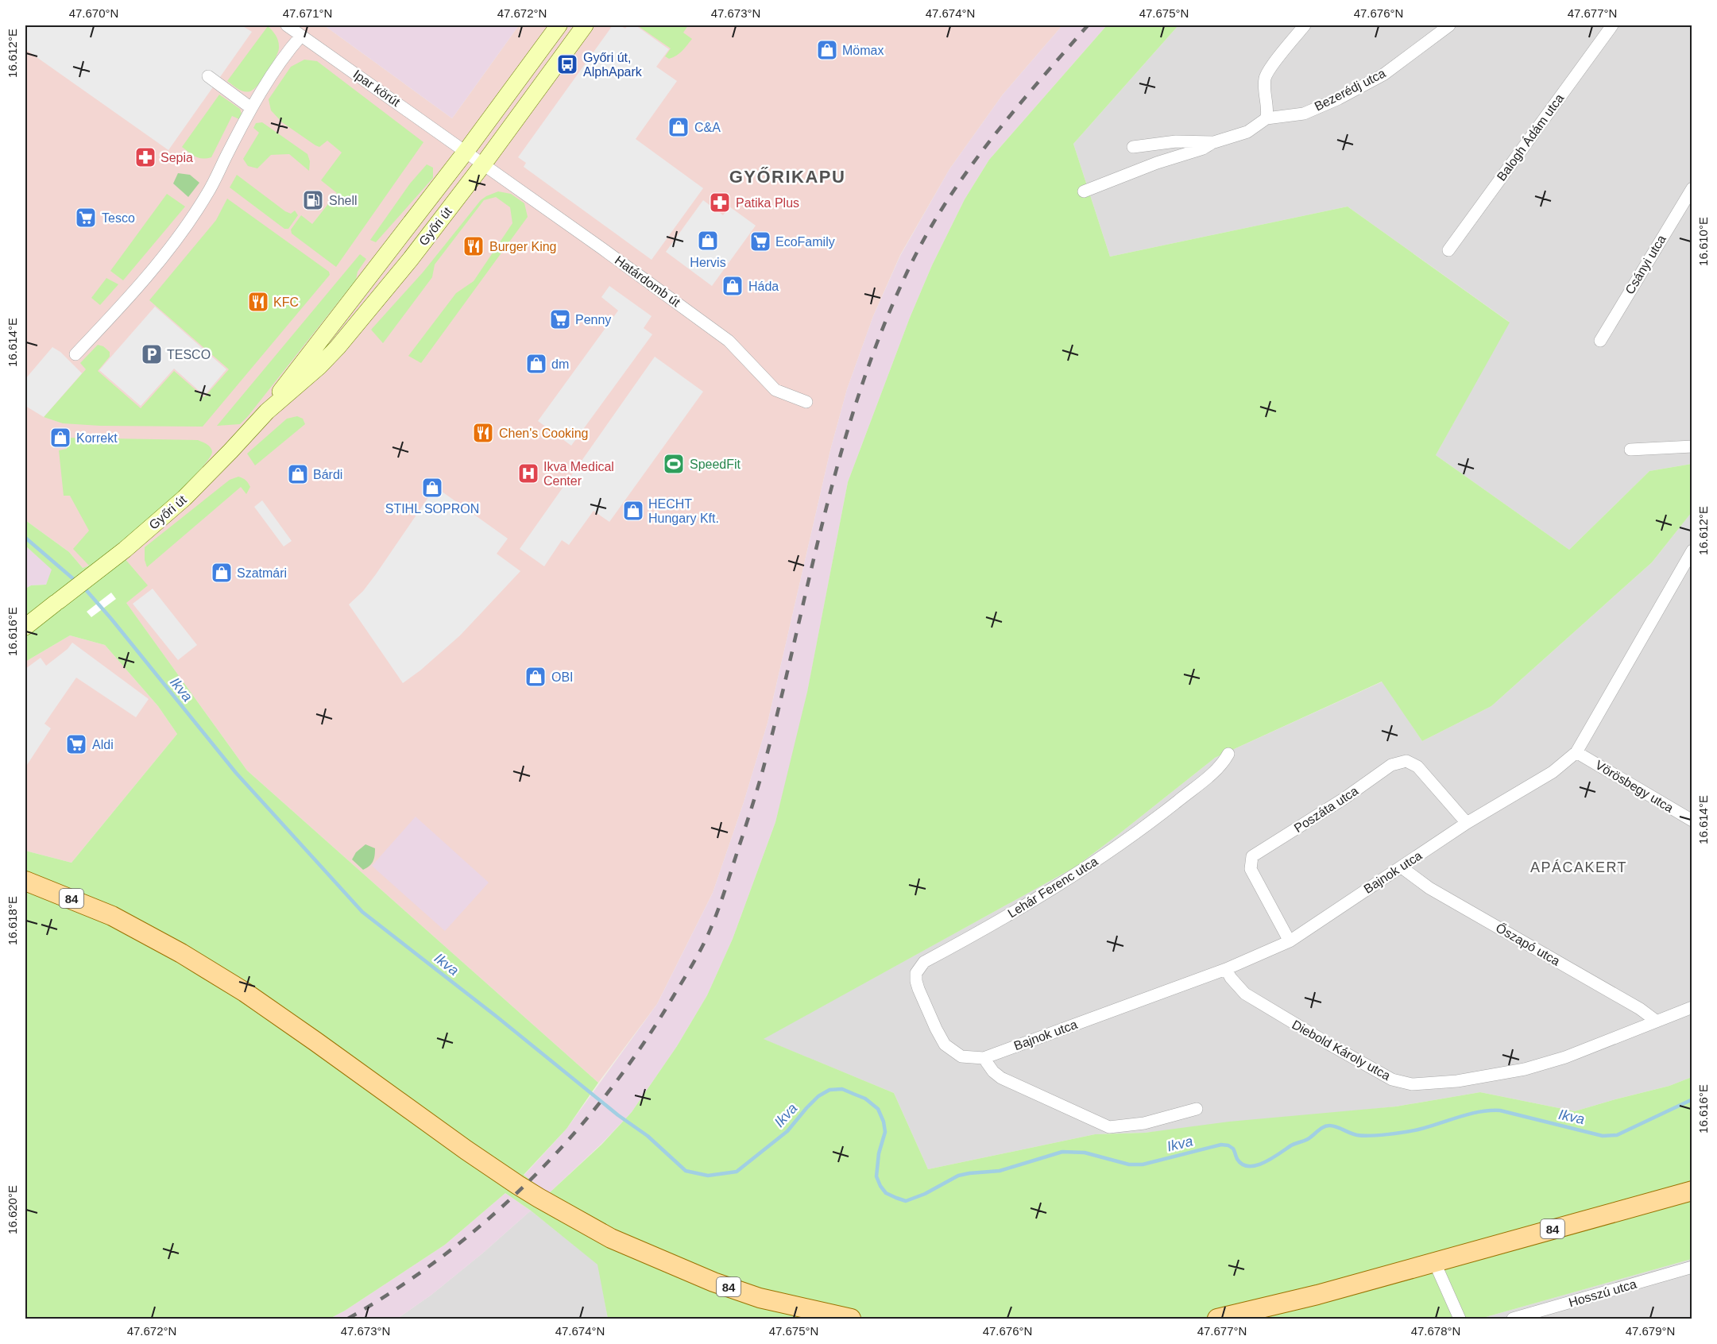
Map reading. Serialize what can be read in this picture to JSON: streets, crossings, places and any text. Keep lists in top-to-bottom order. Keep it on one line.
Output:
{"streets":{"main road":["Győri út","84"],"street":["Ipar körút","Bezerédj utca","Balogh Ádám utca","Csányi utca","Határdomb út","Vörösbegy utca","Poszáta utca","Bajnok utca","Lehár Ferenc utca","Őszapó utca","Diebold Károly utca","Hosszú utca"]},"crossings":[["Ipar körút","Győri út"],["Ipar körút","Határdomb út"],["Győri út","Határdomb út"],["Vörösbegy utca","Bajnok utca"],["Poszáta utca","Bajnok utca"],["Bajnok utca","Lehár Ferenc utca"],["Bajnok utca","Őszapó utca"],["Bajnok utca","Diebold Károly utca"],["Őszapó utca","Diebold Károly utca"]],"districts":["GYŐRIKAPU","APÁCAKERT"],"water":["Ikva"],"places":{"shop":["Mömax","C&A","Hervis","Háda","dm","Korrekt","Bárdi","STIHL SOPRON","HECHT Hungary Kft.","Szatmári","OBI"],"bus stop":["Győri út, AlphApark"],"pharmacy":["Sepia","Patika Plus"],"fuel station":["Shell"],"supermarket":["Tesco","EcoFamily","Penny","Aldi"],"restaurant":["Burger King","KFC","Chen's Cooking"],"parking":["TESCO"],"sports":["SpeedFit"],"hospital":["Ikva Medical Center"]},"coordinates":["47.670°N","47.671°N","47.672°N","47.673°N","47.674°N","47.675°N","47.676°N","47.677°N","16.612°E","16.610°E","16.614°E","16.616°E","16.618°E","16.620°E","47.678°N","47.679°N"]}
